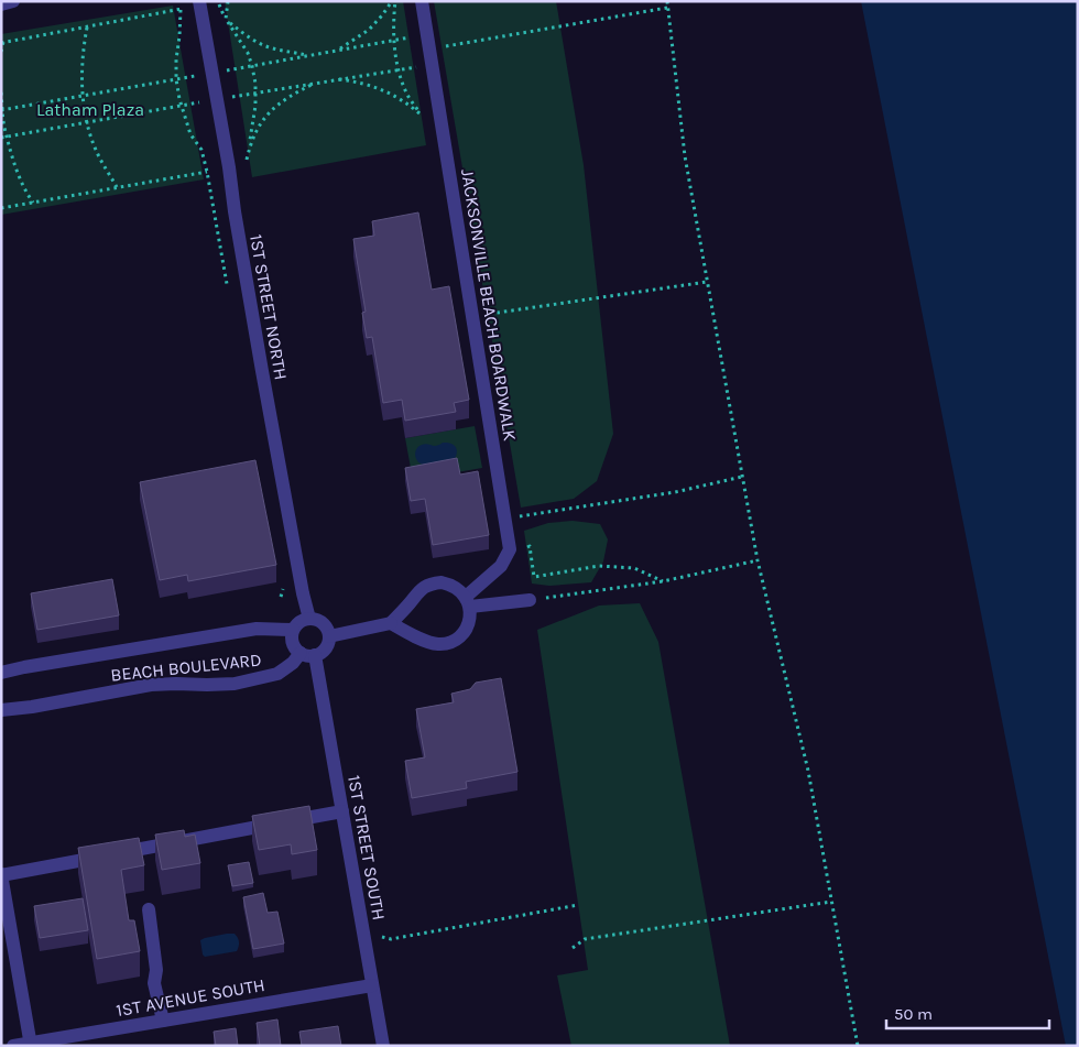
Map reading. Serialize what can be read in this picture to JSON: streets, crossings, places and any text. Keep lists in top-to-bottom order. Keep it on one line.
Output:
{"streets":{"street":["JACKSONVILLE BEACH BOARDWALK","1ST STREET NORTH","BEACH BOULEVARD","1ST STREET SOUTH","1ST AVENUE SOUTH"]},"crossings":[["1ST STREET NORTH","BEACH BOULEVARD"],["1ST STREET NORTH","1ST STREET SOUTH"],["BEACH BOULEVARD","1ST STREET SOUTH"],["1ST STREET SOUTH","1ST AVENUE SOUTH"]],"parks":["Latham Plaza"],"scale_bar":"50 m"}
